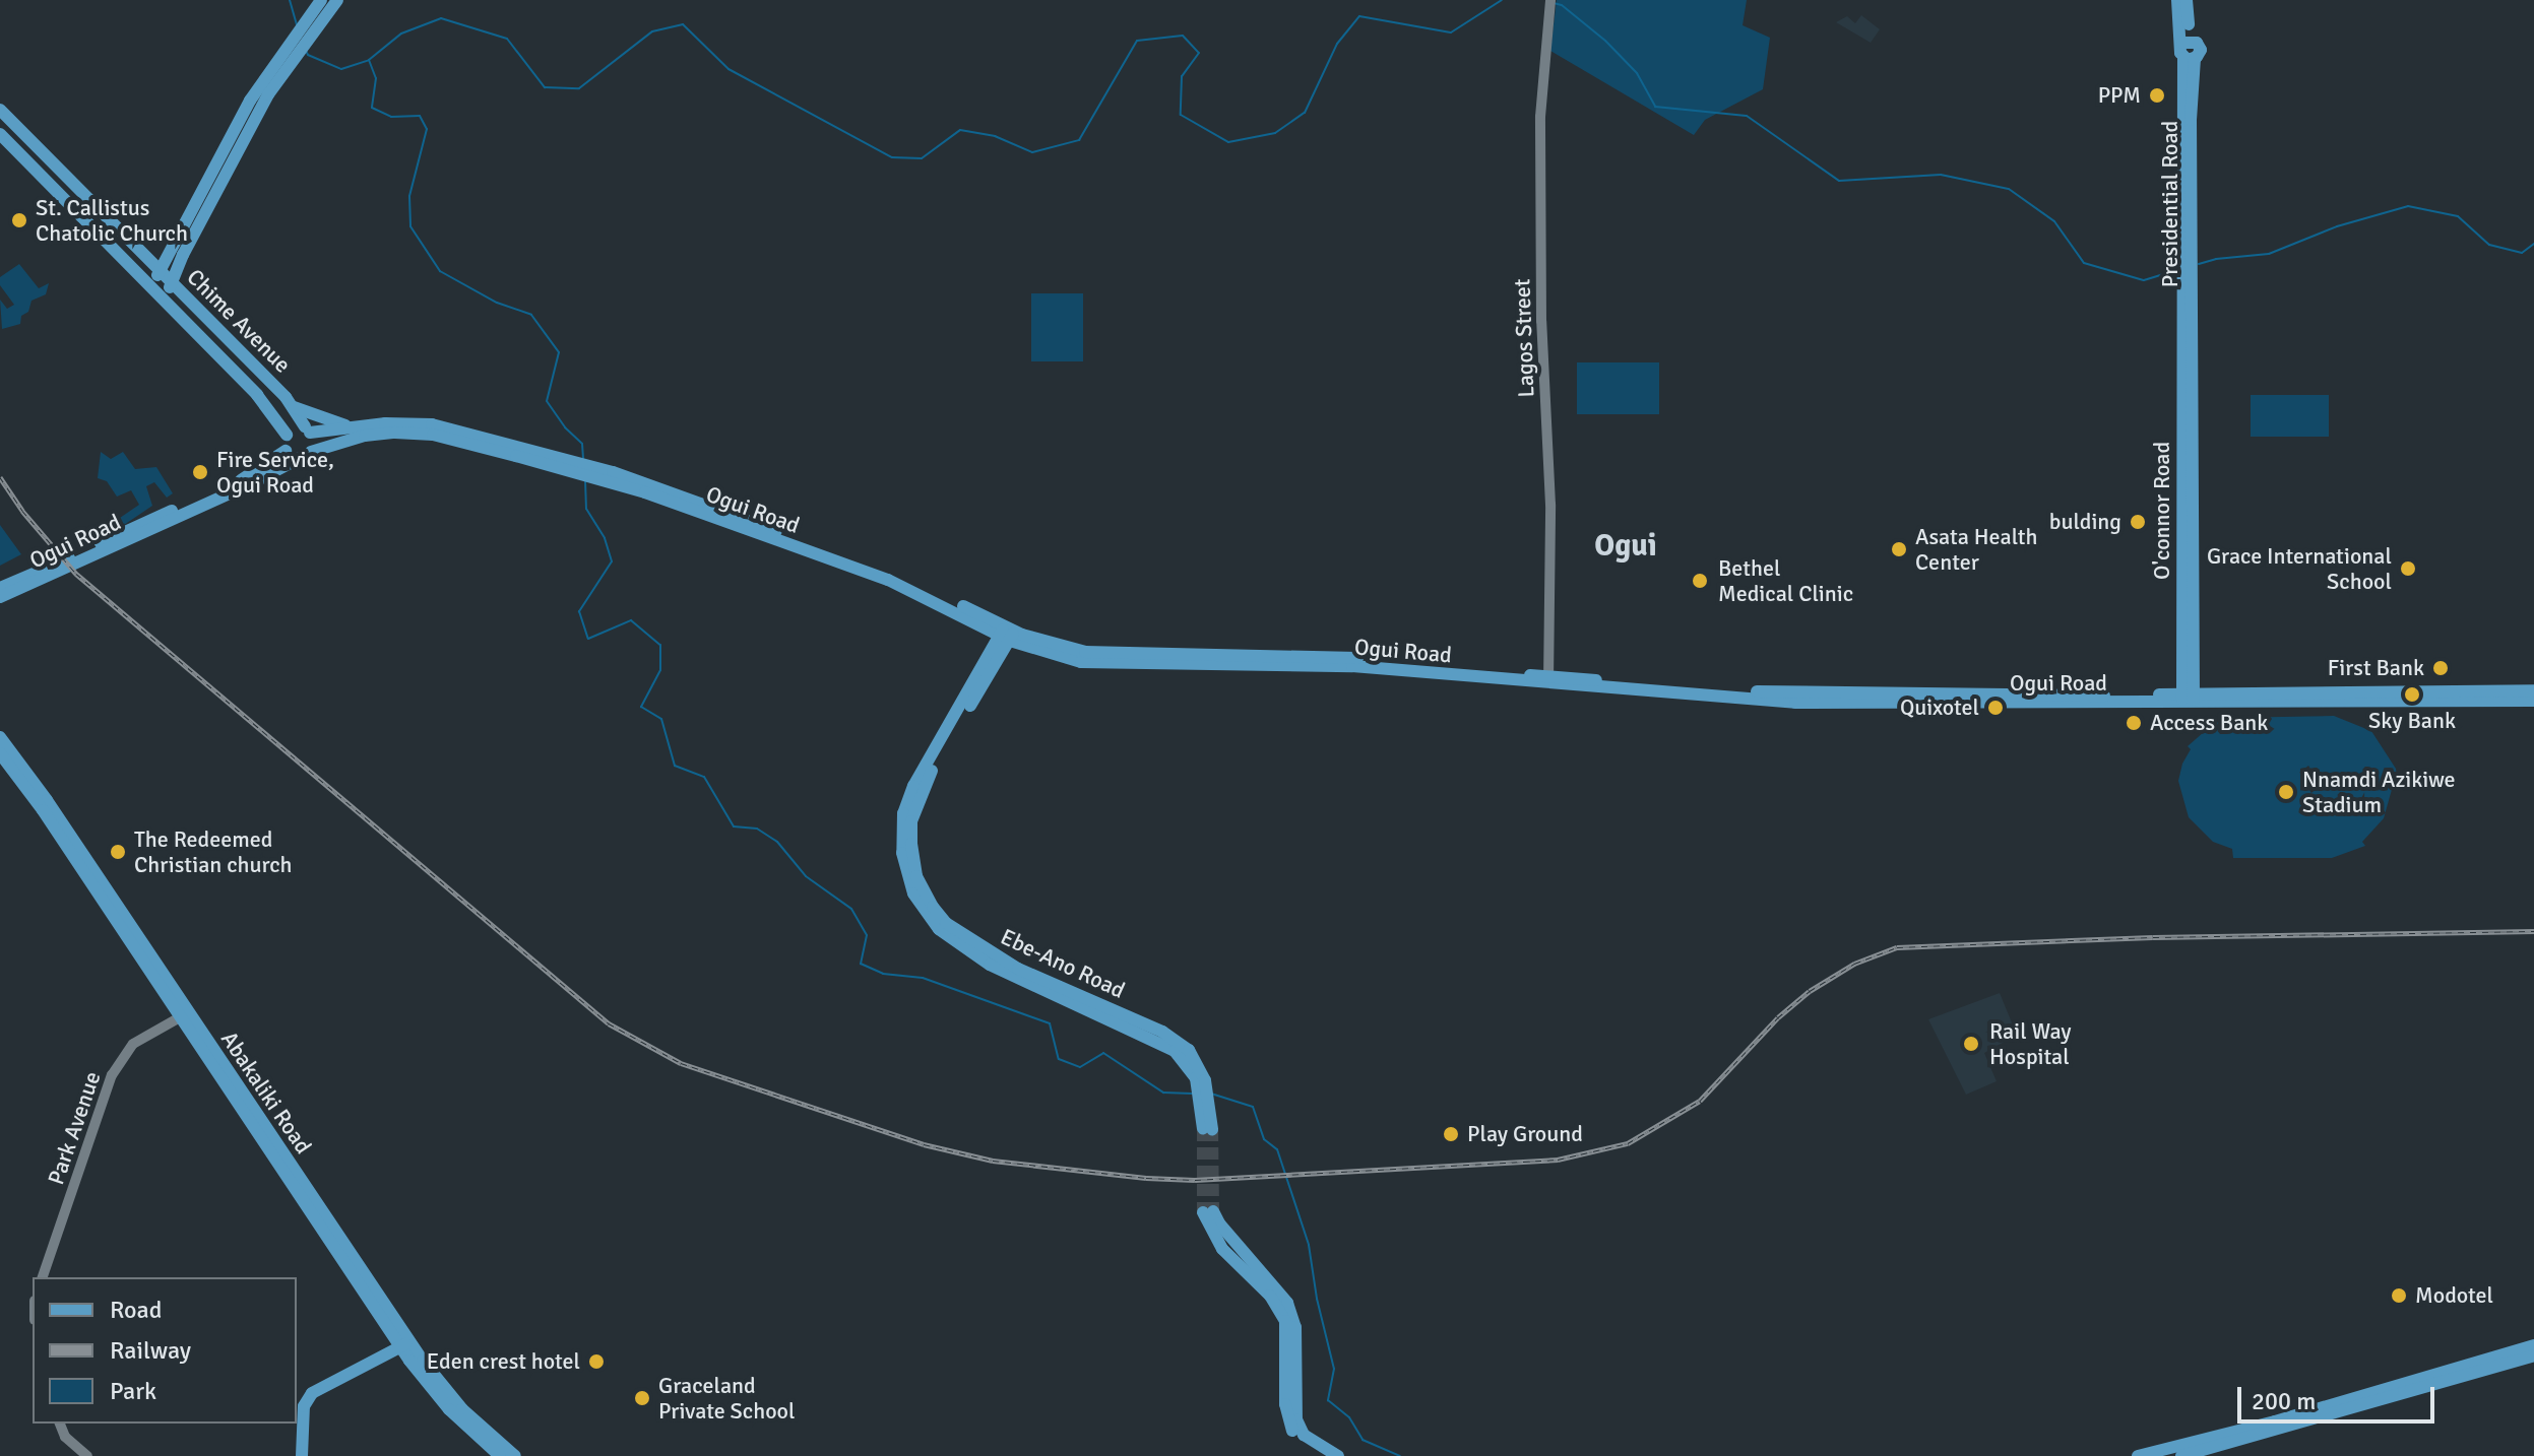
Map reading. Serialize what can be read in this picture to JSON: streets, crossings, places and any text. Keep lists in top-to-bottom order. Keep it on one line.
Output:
{"streets":{"main road":["Presidential Road","Chime Avenue","Ogui Road","O'connor Road","Ebe-Ano Road","Abakaliki Road"],"street":["Lagos Street","Park Avenue"]},"crossings":[["Presidential Road","O'connor Road"],["Chime Avenue","Ogui Road"],["Lagos Street","Ogui Road"],["Ogui Road","O'connor Road"],["Ogui Road","Ebe-Ano Road"],["Abakaliki Road","Park Avenue"]],"districts":["Ogui"],"places":["PPM","St. Callistus Chatolic Church","Fire Service, Ogui Road","bulding","Asata Health Center","Grace International School","Bethel Medical Clinic","First Bank","Sky Bank","Quixotel","Access Bank","Nnamdi Azikiwe Stadium","The Redeemed Christian church","Rail Way Hospital","Play Ground","Modotel","Eden crest hotel","Graceland Private School"],"legend":["Road","Railway","Park"],"scale_bar":"200 m"}
